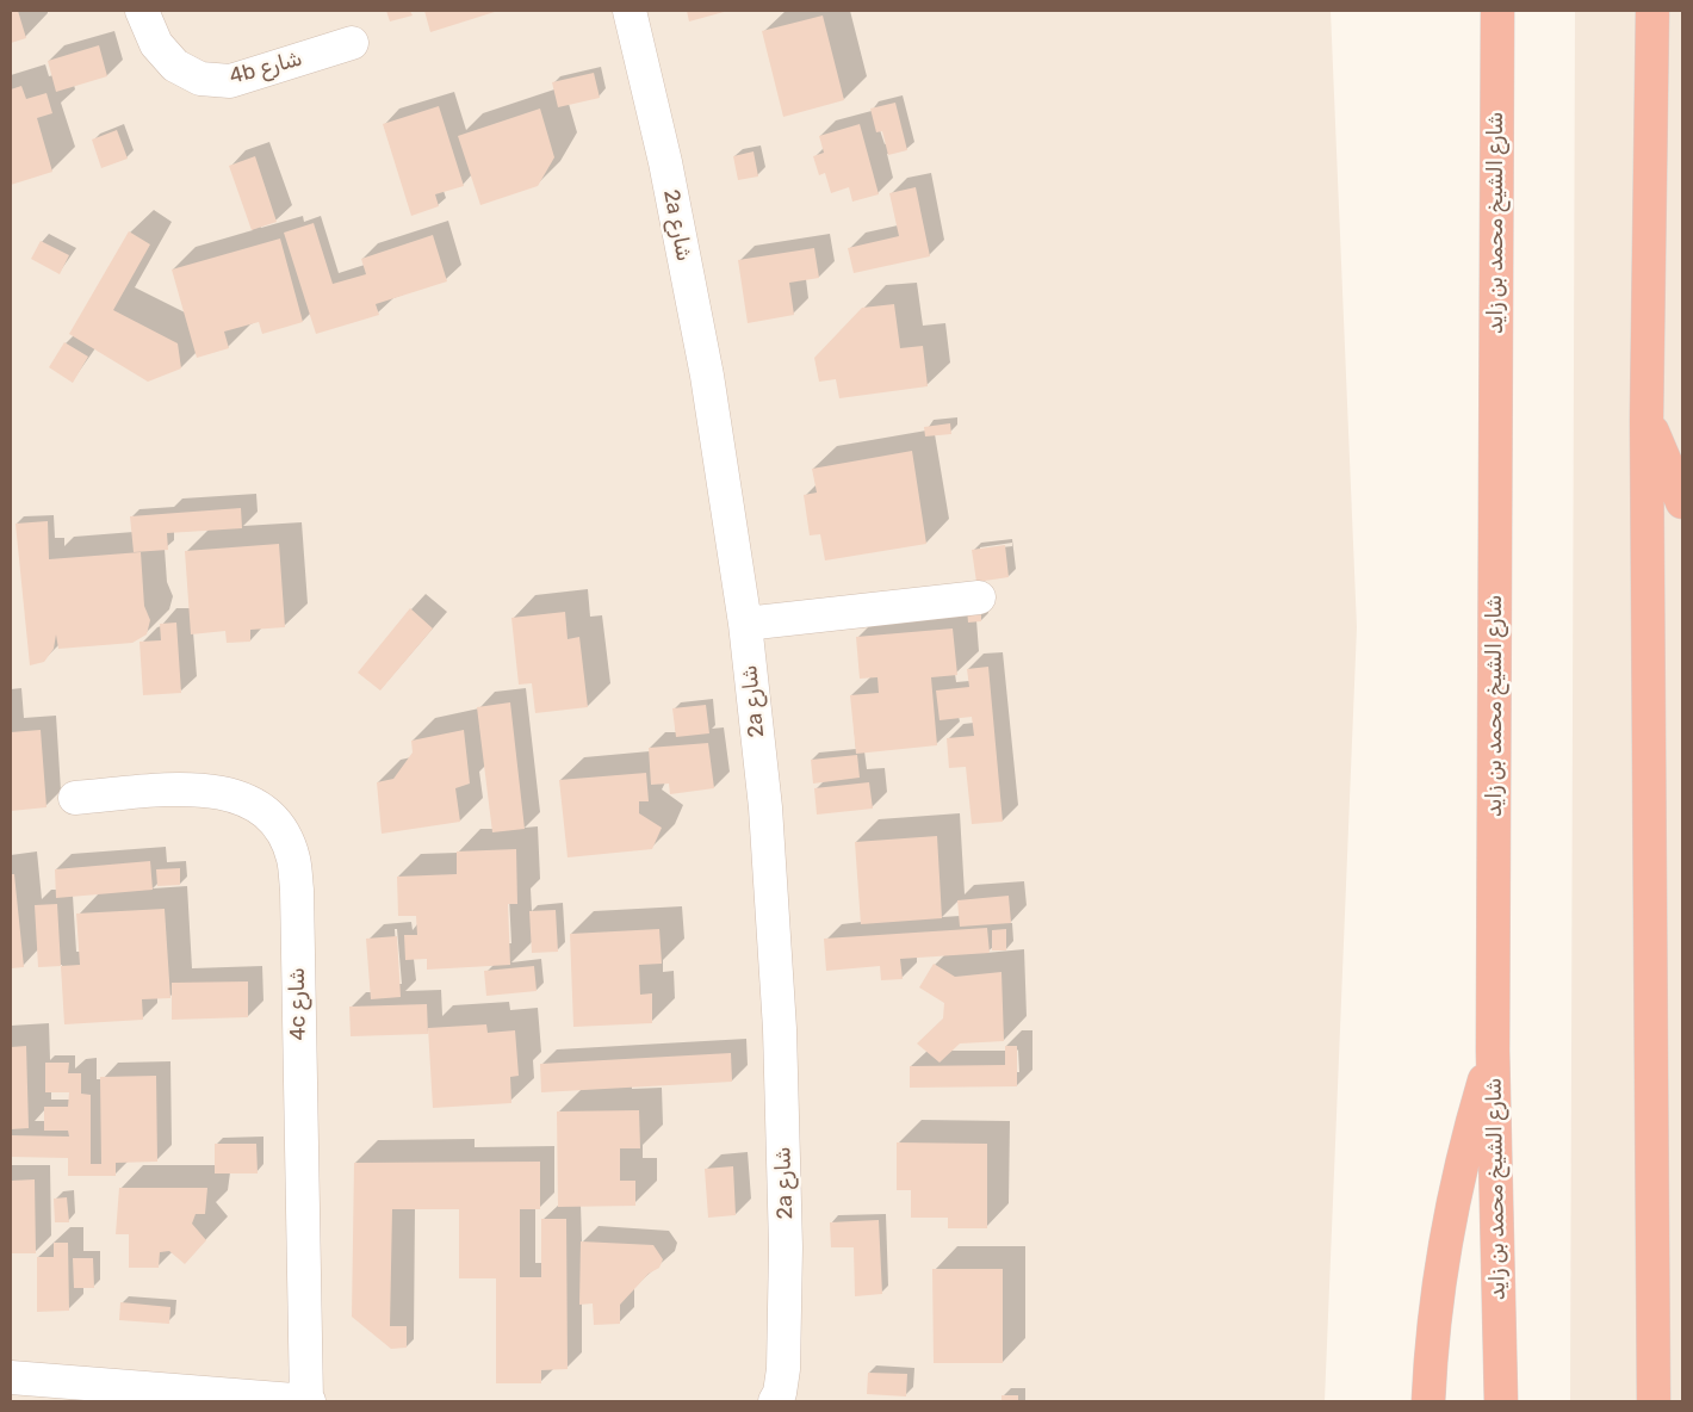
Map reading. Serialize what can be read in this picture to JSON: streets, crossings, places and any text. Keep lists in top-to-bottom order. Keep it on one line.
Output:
{"streets":{"highway":["شارع الشيخ محمد بن زايد"],"street":["4b شارع","2a شارع","4c شارع"]}}
